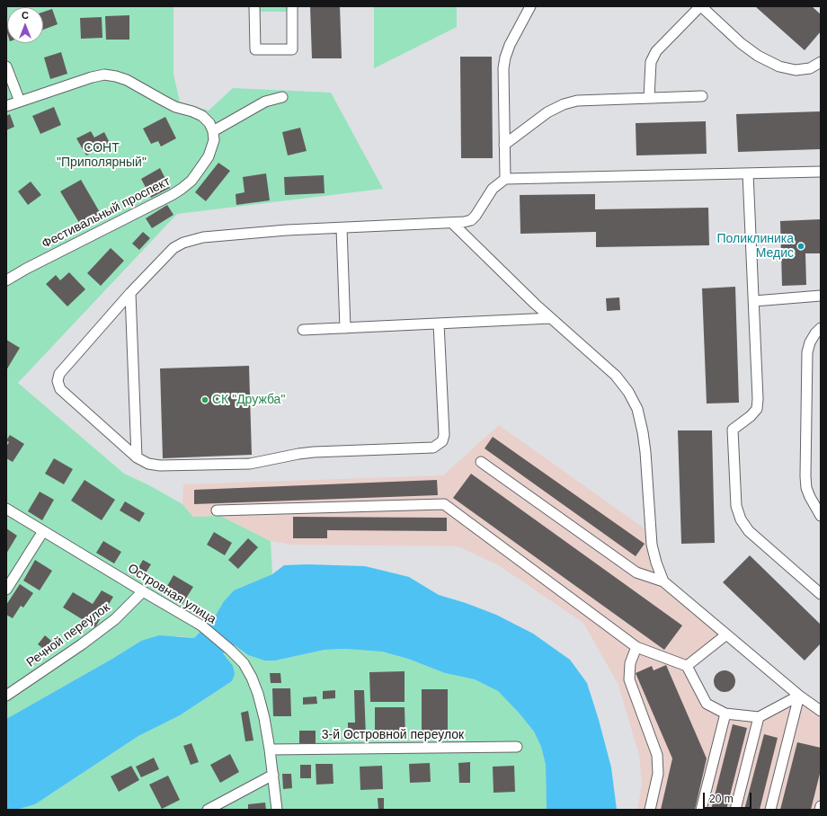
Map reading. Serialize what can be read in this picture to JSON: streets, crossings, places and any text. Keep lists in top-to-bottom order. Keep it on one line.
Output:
{"streets":{"lane":["Фестивальный проспект","Островная улица","Речной переулок","3-й Островной переулок"]},"crossings":[["Островная улица","Речной переулок"],["Островная улица","3-й Островной переулок"]],"parks":["СОНТ \"Приполярный\""],"places":["Поликлиника Медис","СК \"Дружба\""],"scale_bar":"20 m","north":"top"}
